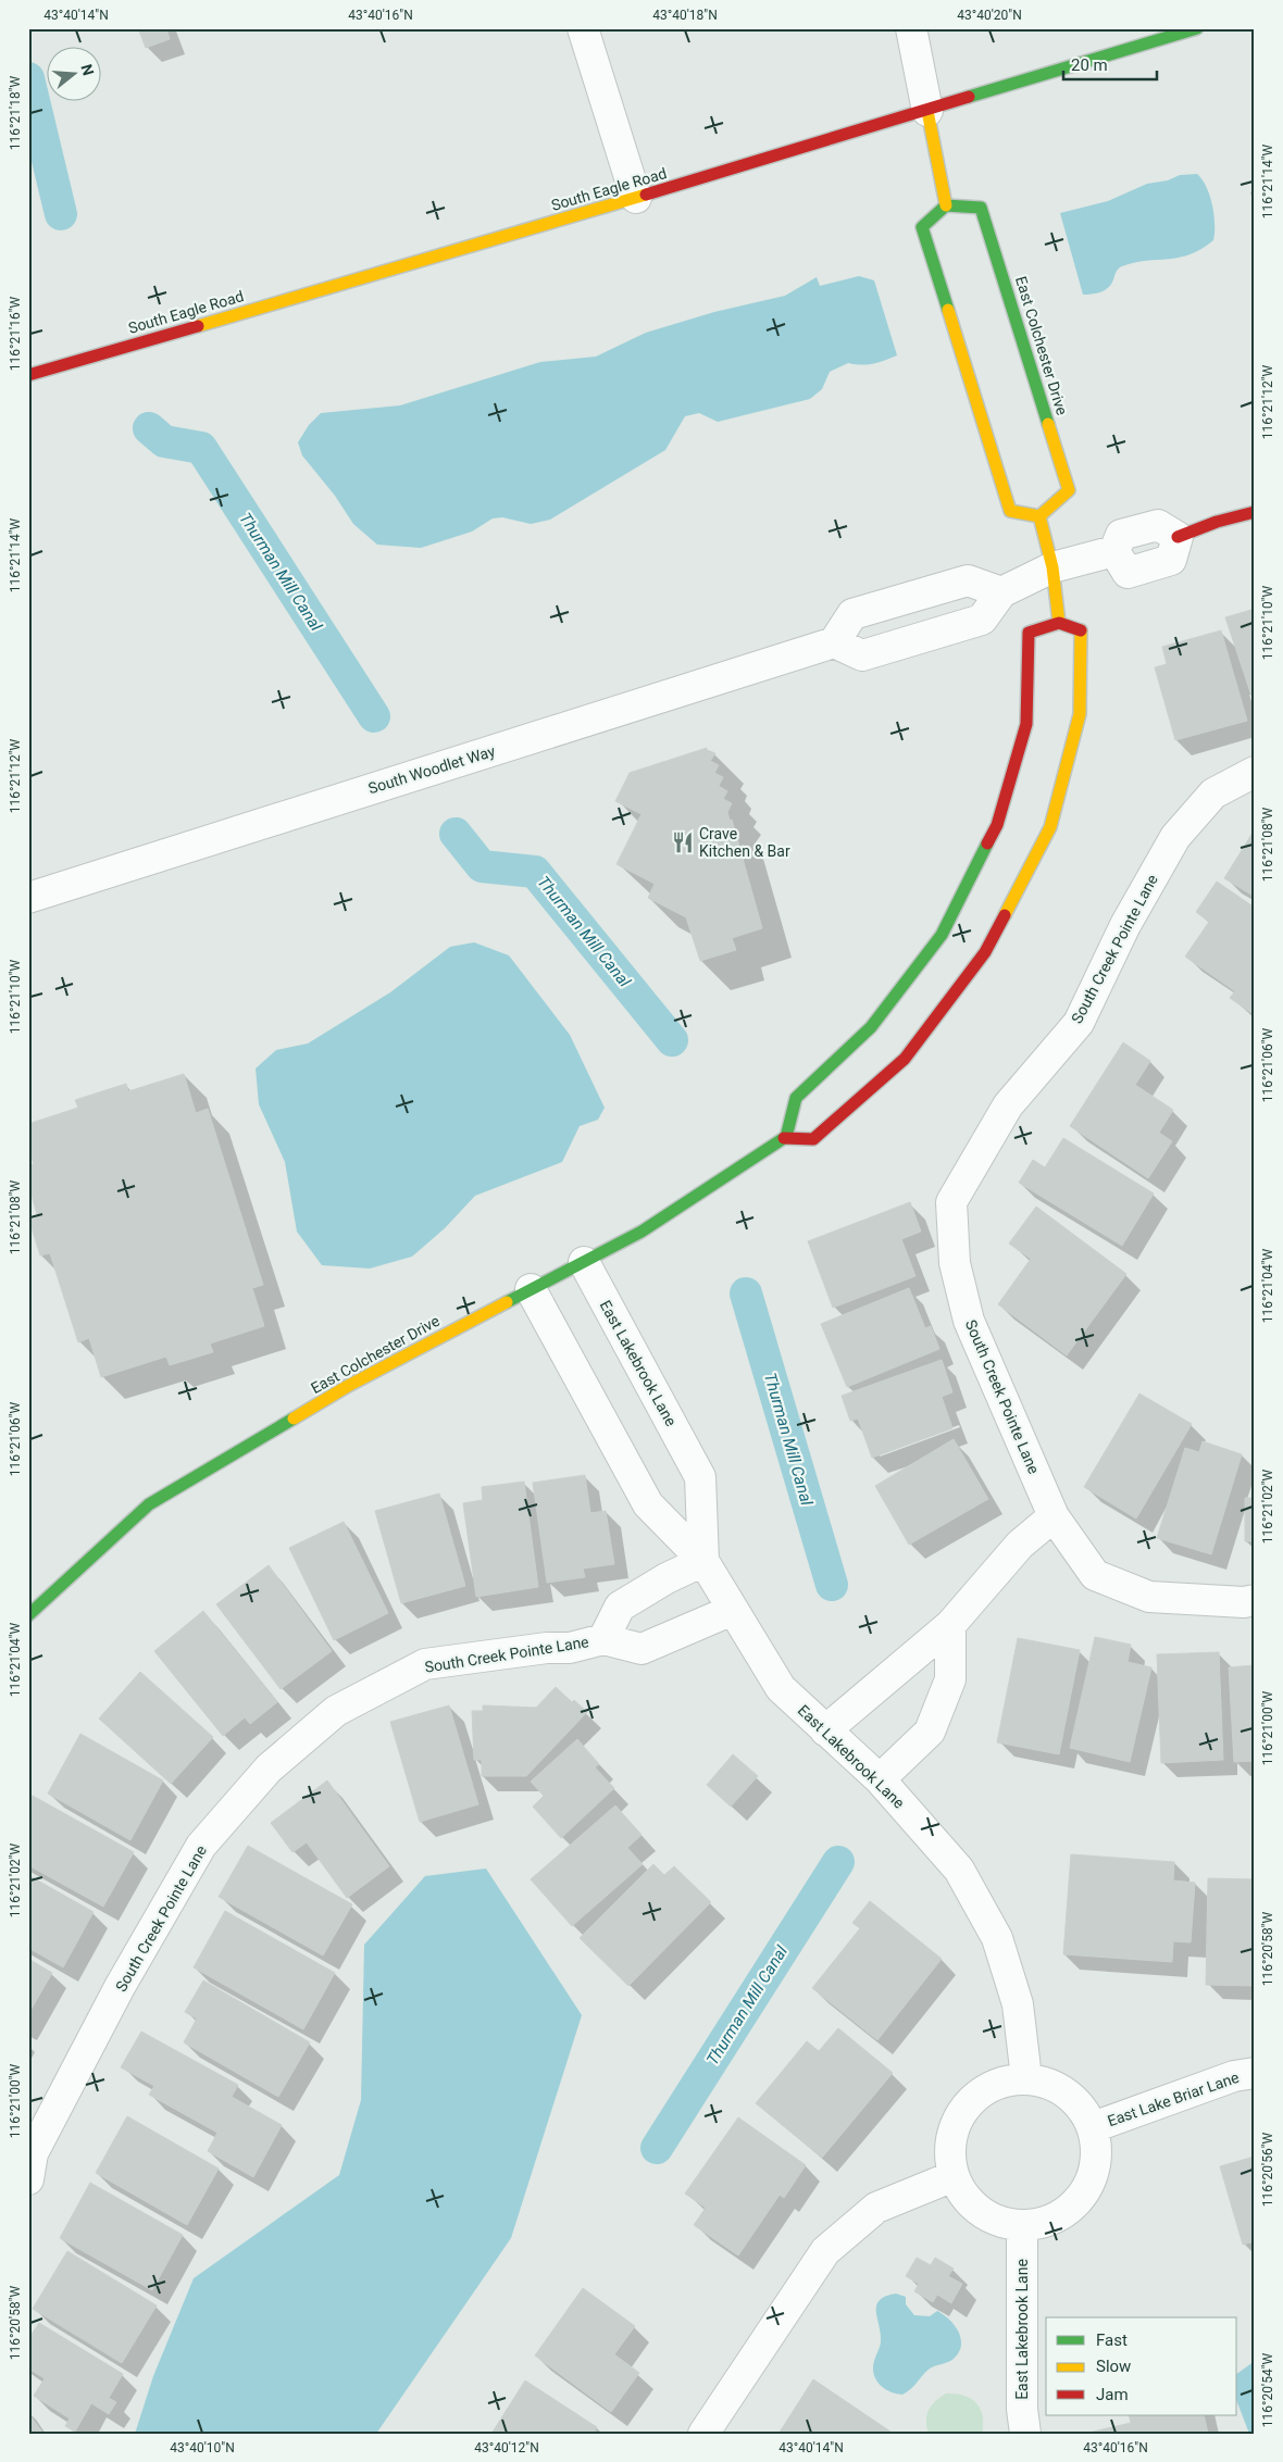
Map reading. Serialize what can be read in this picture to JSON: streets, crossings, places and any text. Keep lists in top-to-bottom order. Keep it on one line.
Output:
{"streets":{"main road":["South Eagle Road","East Colchester Drive"],"street":["South Woodlet Way","South Creek Pointe Lane","East Lakebrook Lane","East Lake Briar Lane"]},"crossings":[["East Colchester Drive","East Lakebrook Lane"],["South Creek Pointe Lane","East Lakebrook Lane"],["East Lakebrook Lane","East Lake Briar Lane"]],"water":["Thurman Mill Canal"],"places":{"restaurant":["Crave Kitchen & Bar"]},"legend":["Fast","Slow","Jam"],"scale_bar":"20 m","north":"right","coordinates":["43°40'14\"N","43°40'16\"N","43°40'18\"N","43°40'20\"N","116°21'18\"W","116°21'14\"W","116°21'16\"W","116°21'12\"W","116°21'10\"W","116°21'08\"W","116°21'06\"W","116°21'04\"W","116°21'02\"W","116°21'00\"W","116°20'58\"W","116°20'56\"W","116°20'54\"W","43°40'10\"N","43°40'12\"N"]}
